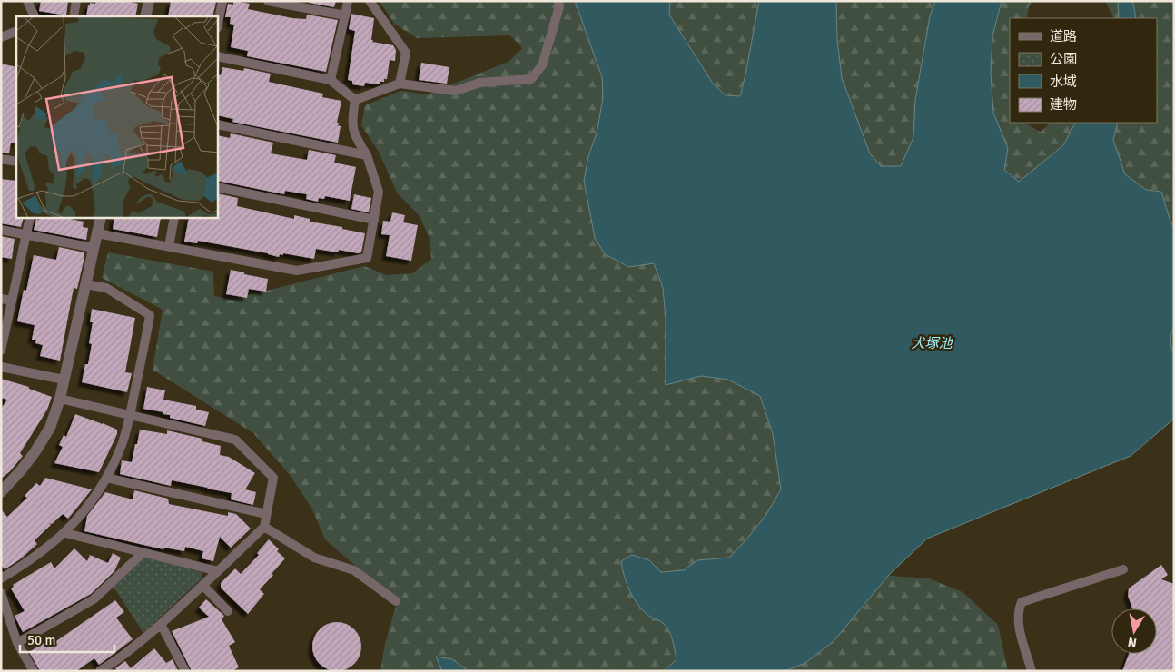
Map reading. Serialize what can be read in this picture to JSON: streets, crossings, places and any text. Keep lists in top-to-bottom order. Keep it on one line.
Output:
{"water":["犬塚池"],"legend":["道路","公園","水域","建物"],"scale_bar":"50 m","north":"bottom"}
